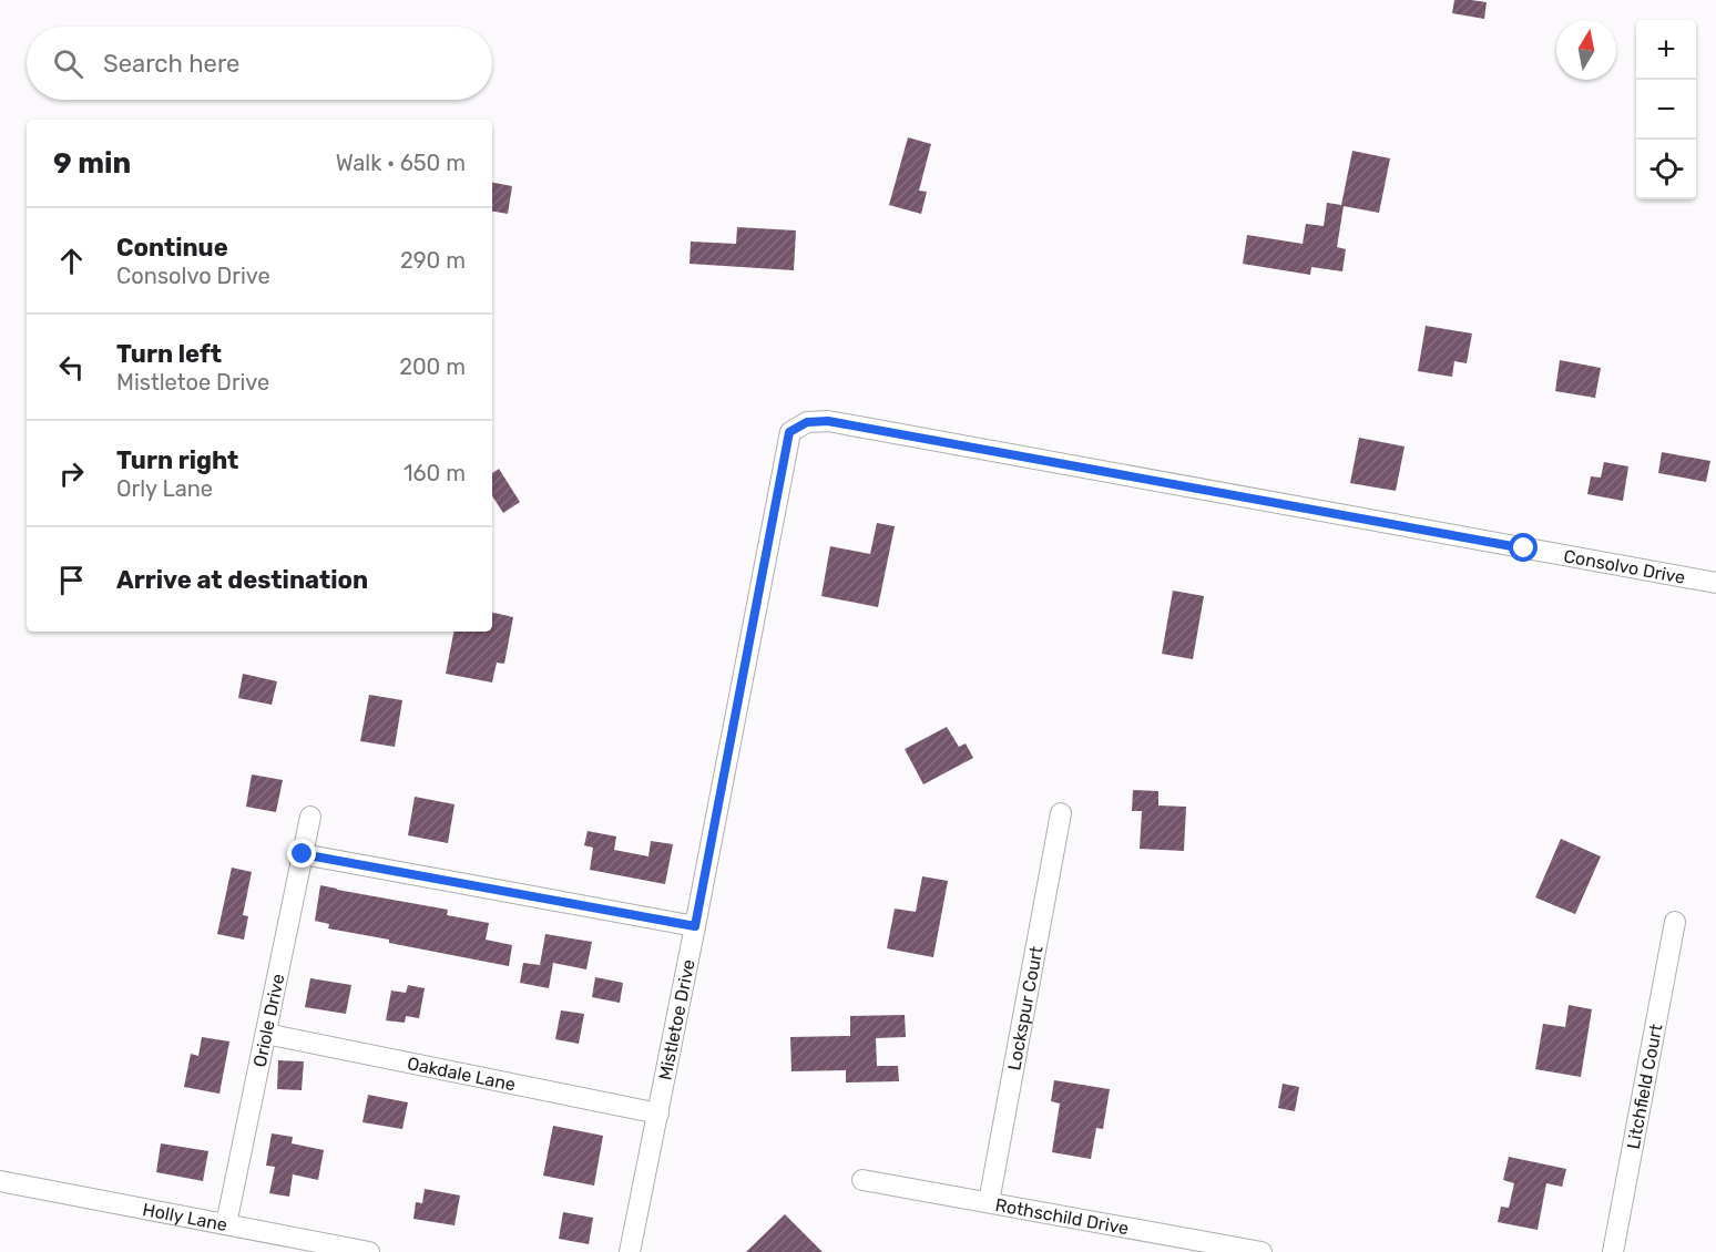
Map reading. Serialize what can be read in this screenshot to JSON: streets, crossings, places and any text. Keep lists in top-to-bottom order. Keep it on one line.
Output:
{"streets":{"street":["Consolvo Drive","Lockspur Court","Mistletoe Drive","Oriole Drive","Oakdale Lane","Litchfield Court","Rothschild Drive","Holly Lane"]},"crossings":[["Consolvo Drive","Mistletoe Drive"],["Lockspur Court","Rothschild Drive"],["Mistletoe Drive","Oakdale Lane"],["Oriole Drive","Oakdale Lane"],["Oriole Drive","Holly Lane"]],"north":"top","page":{"map_buttons":["+","−"],"search":"Search here","heading":["9 min","Walk · 650 m"],"list":[["Continue","Consolvo Drive","290 m"],["Turn left","Mistletoe Drive","200 m"],["Turn right","Orly Lane","160 m"],"Arrive at destination"]}}
